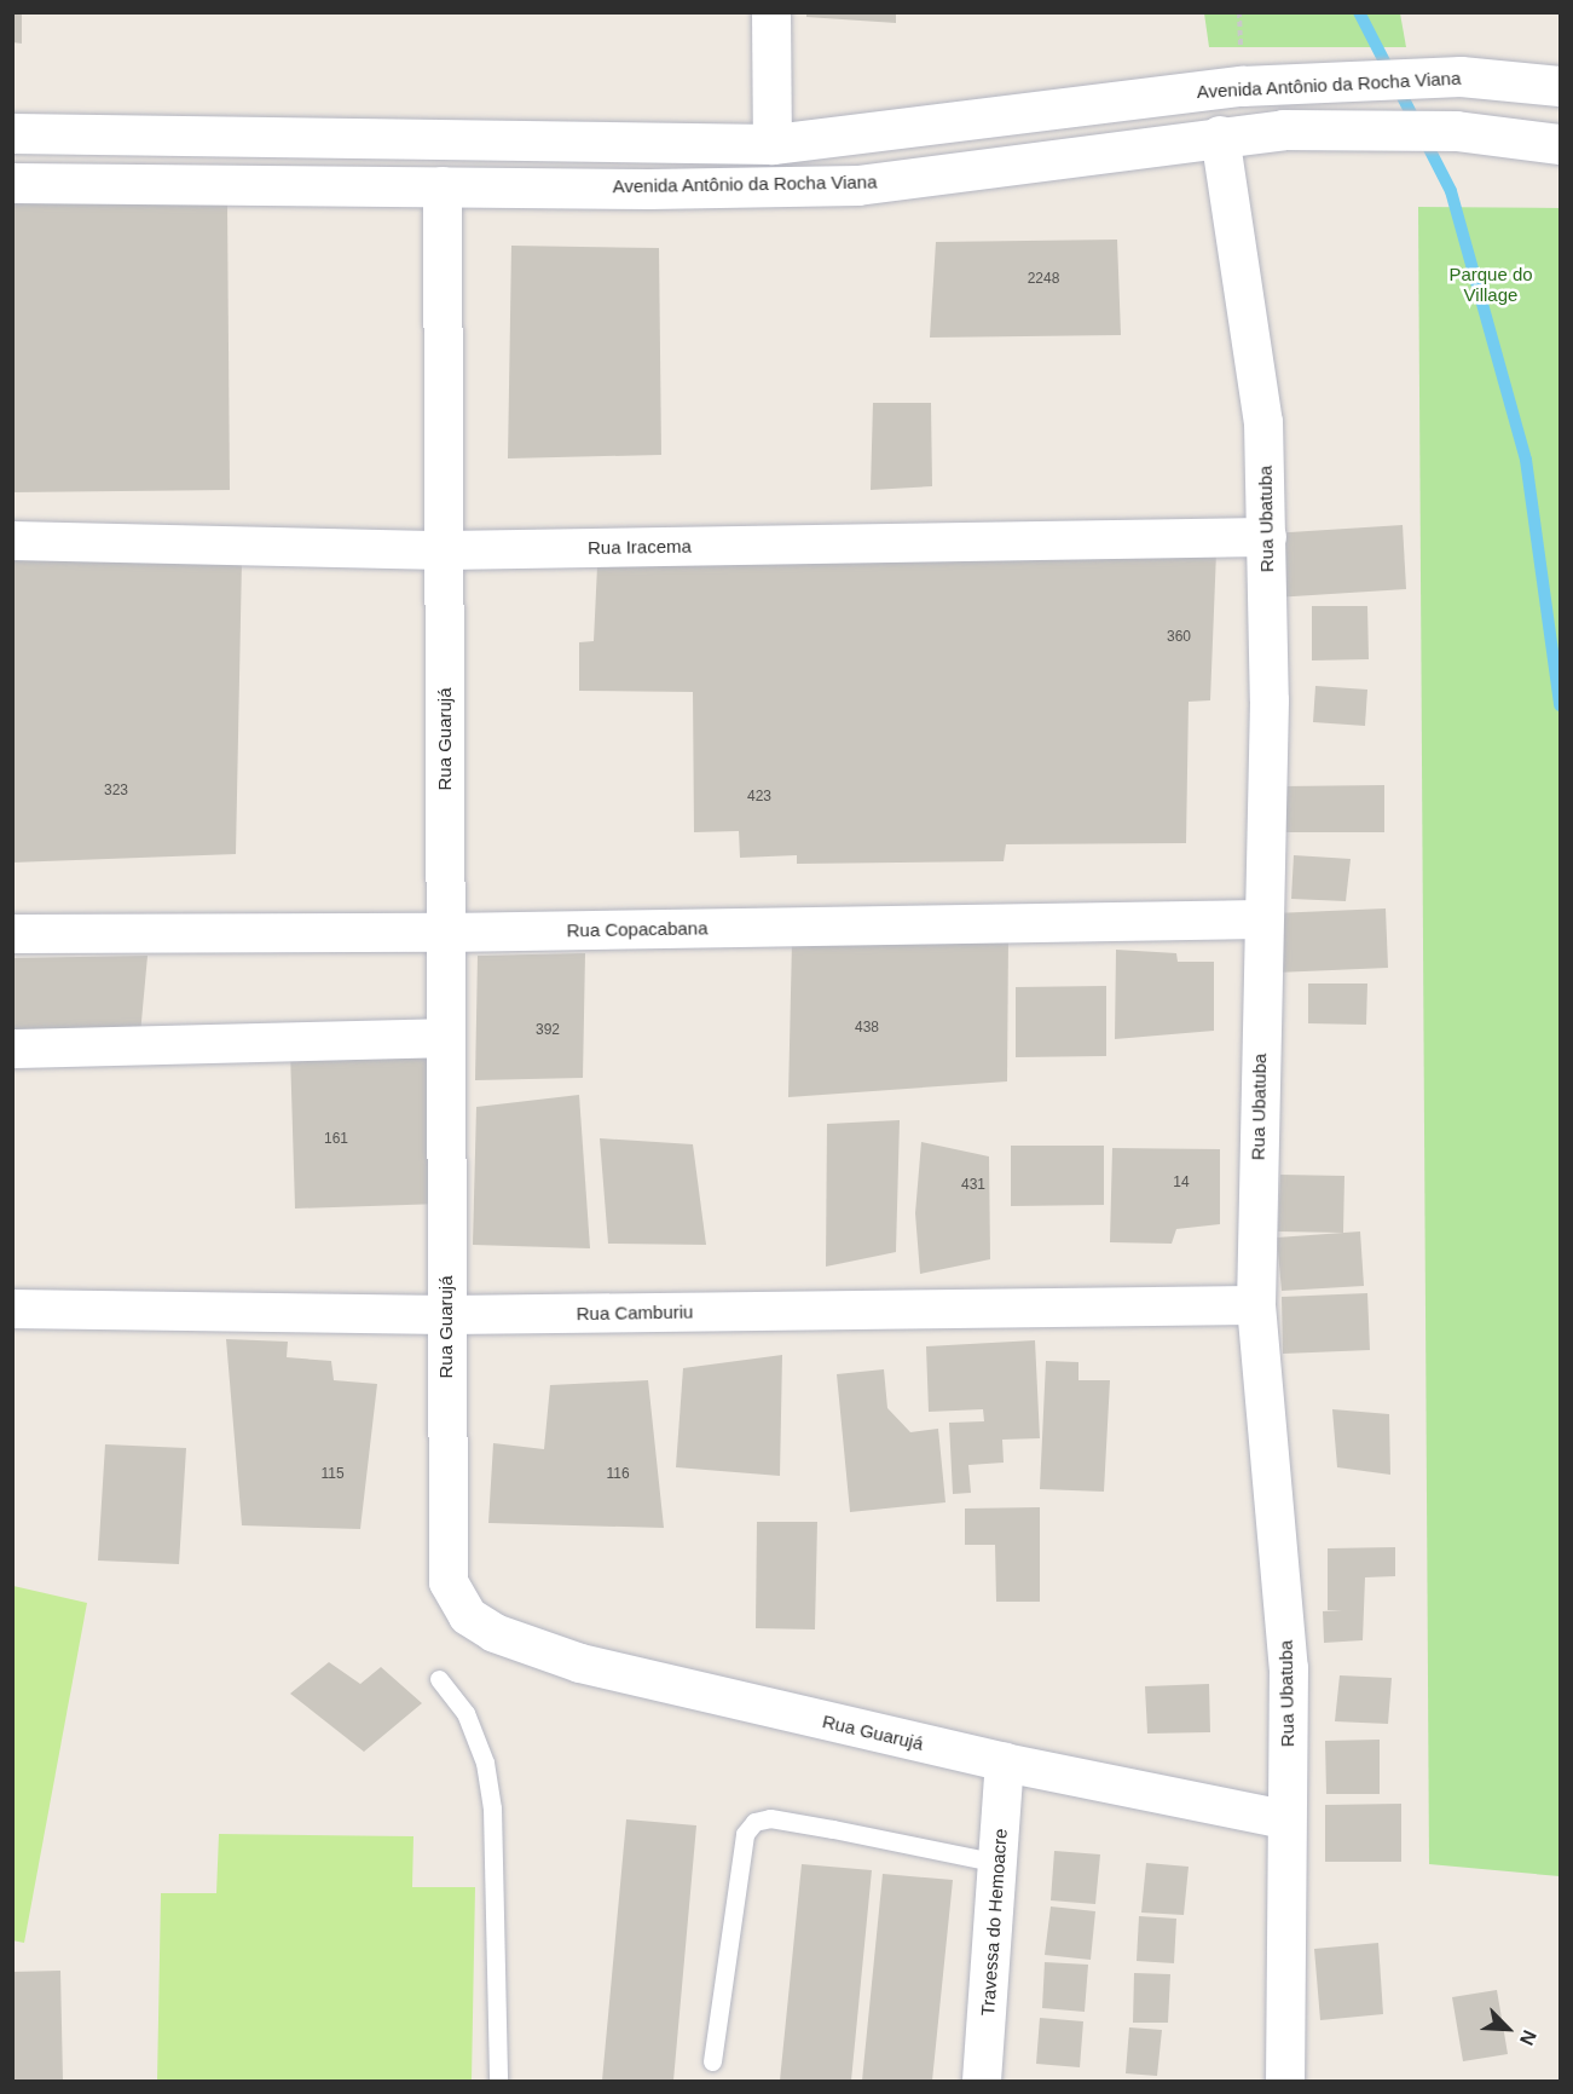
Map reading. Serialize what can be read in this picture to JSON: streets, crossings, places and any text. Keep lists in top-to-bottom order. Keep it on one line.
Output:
{"streets":{"main road":["Avenida Antônio da Rocha Viana"],"street":["Rua Ubatuba","Rua Iracema","Rua Guarujá","Rua Copacabana","Rua Camburiu","Travessa do Hemoacre"]},"crossings":[["Avenida Antônio da Rocha Viana","Rua Ubatuba"],["Avenida Antônio da Rocha Viana","Rua Guarujá"],["Rua Ubatuba","Rua Iracema"],["Rua Ubatuba","Rua Guarujá"],["Rua Ubatuba","Rua Copacabana"],["Rua Ubatuba","Rua Camburiu"],["Rua Iracema","Rua Guarujá"],["Rua Guarujá","Rua Copacabana"],["Rua Guarujá","Rua Camburiu"],["Rua Guarujá","Travessa do Hemoacre"]],"parks":["Parque do Village"],"house_numbers":["2248","360","323","423","438","392","161","14","431","115","116"],"north":"bottom right"}
